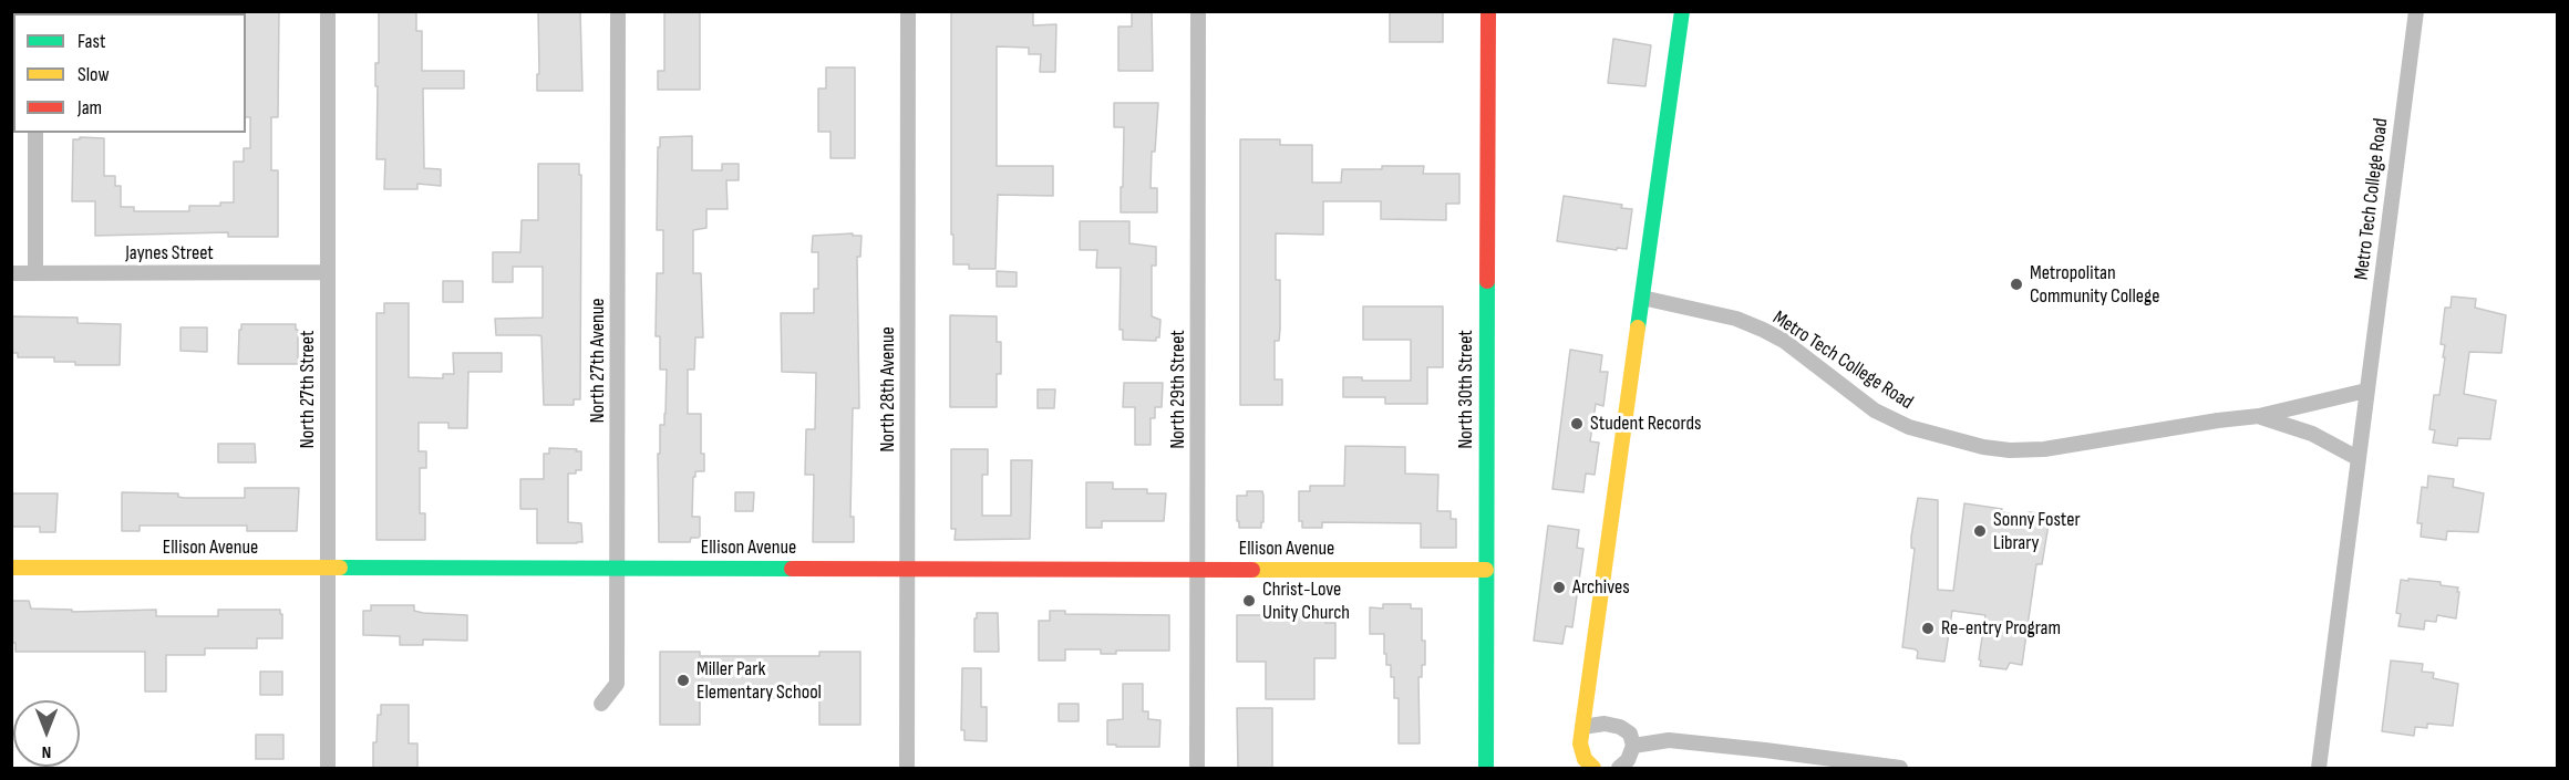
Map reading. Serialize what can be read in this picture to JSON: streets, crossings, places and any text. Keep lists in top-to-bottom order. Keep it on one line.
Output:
{"streets":{"main road":["North 30th Street","Ellison Avenue"],"street":["Metro Tech College Road","Jaynes Street","North 27th Avenue","North 27th Street","North 28th Avenue","North 29th Street"]},"crossings":[["Jaynes Street","North 27th Street"],["North 27th Avenue","Ellison Avenue"],["North 27th Street","Ellison Avenue"],["North 28th Avenue","Ellison Avenue"],["North 29th Street","Ellison Avenue"],["North 30th Street","Ellison Avenue"]],"places":["Metropolitan Community College","Student Records","Sonny Foster Library","Archives","Christ-Love Unity Church","Re-entry Program","Miller Park Elementary School"],"legend":["Fast","Slow","Jam"],"north":"bottom"}
